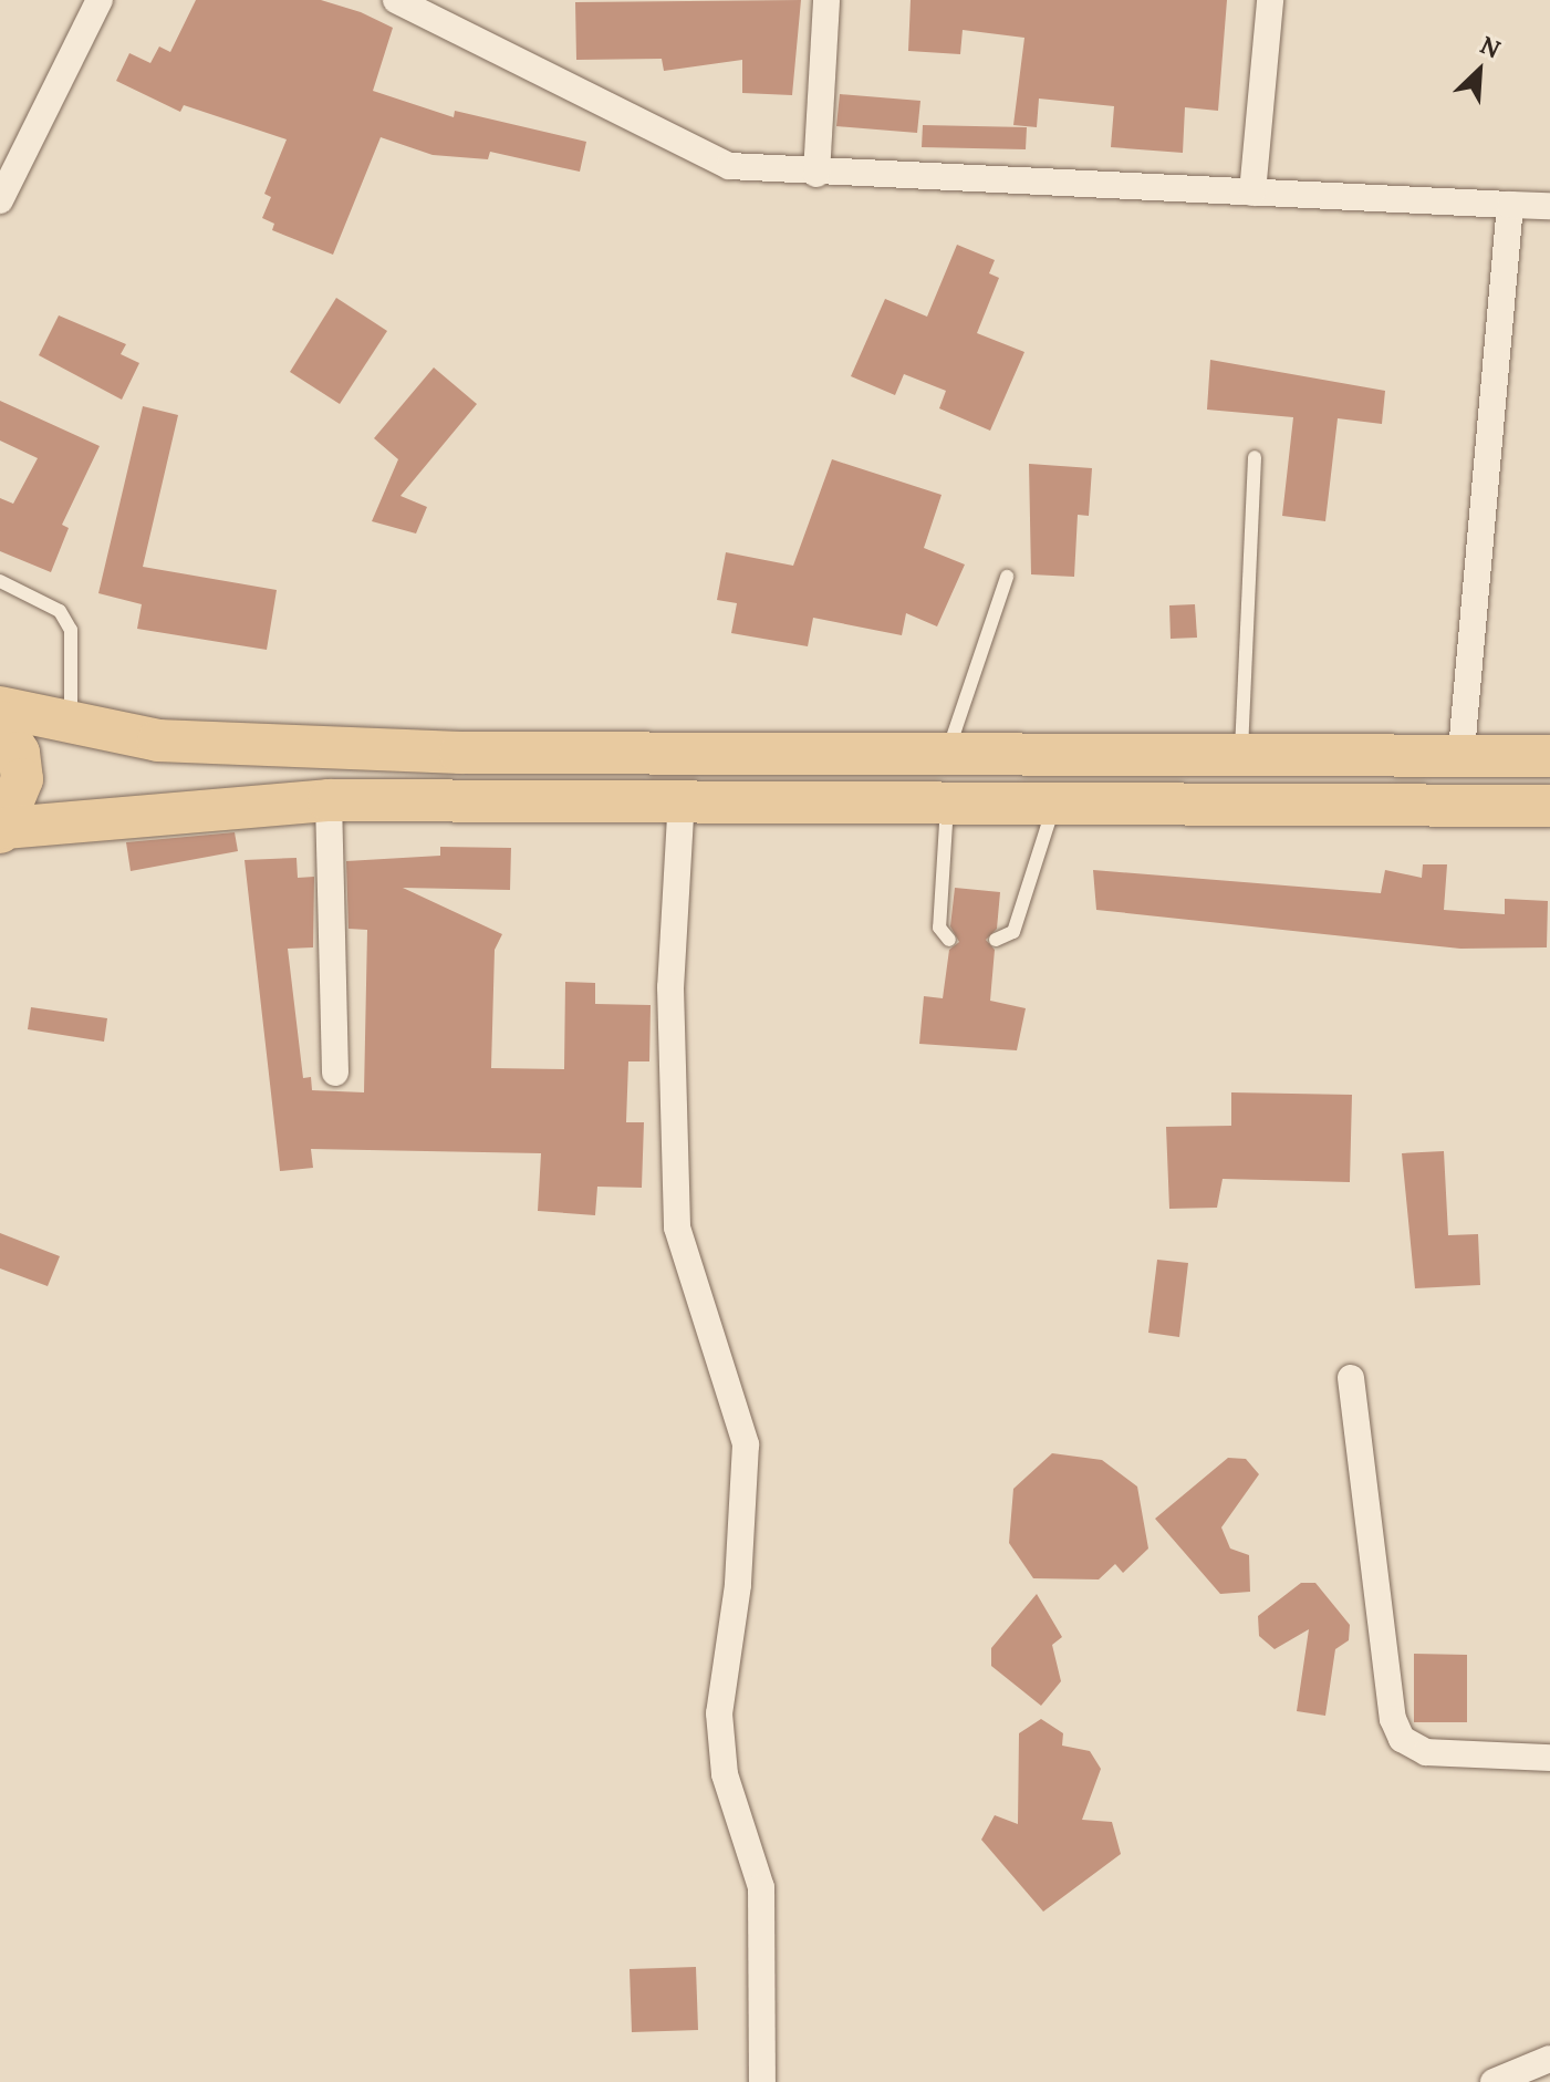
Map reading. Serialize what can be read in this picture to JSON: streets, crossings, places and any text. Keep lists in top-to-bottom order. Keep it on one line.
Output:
{"north":"top right"}
